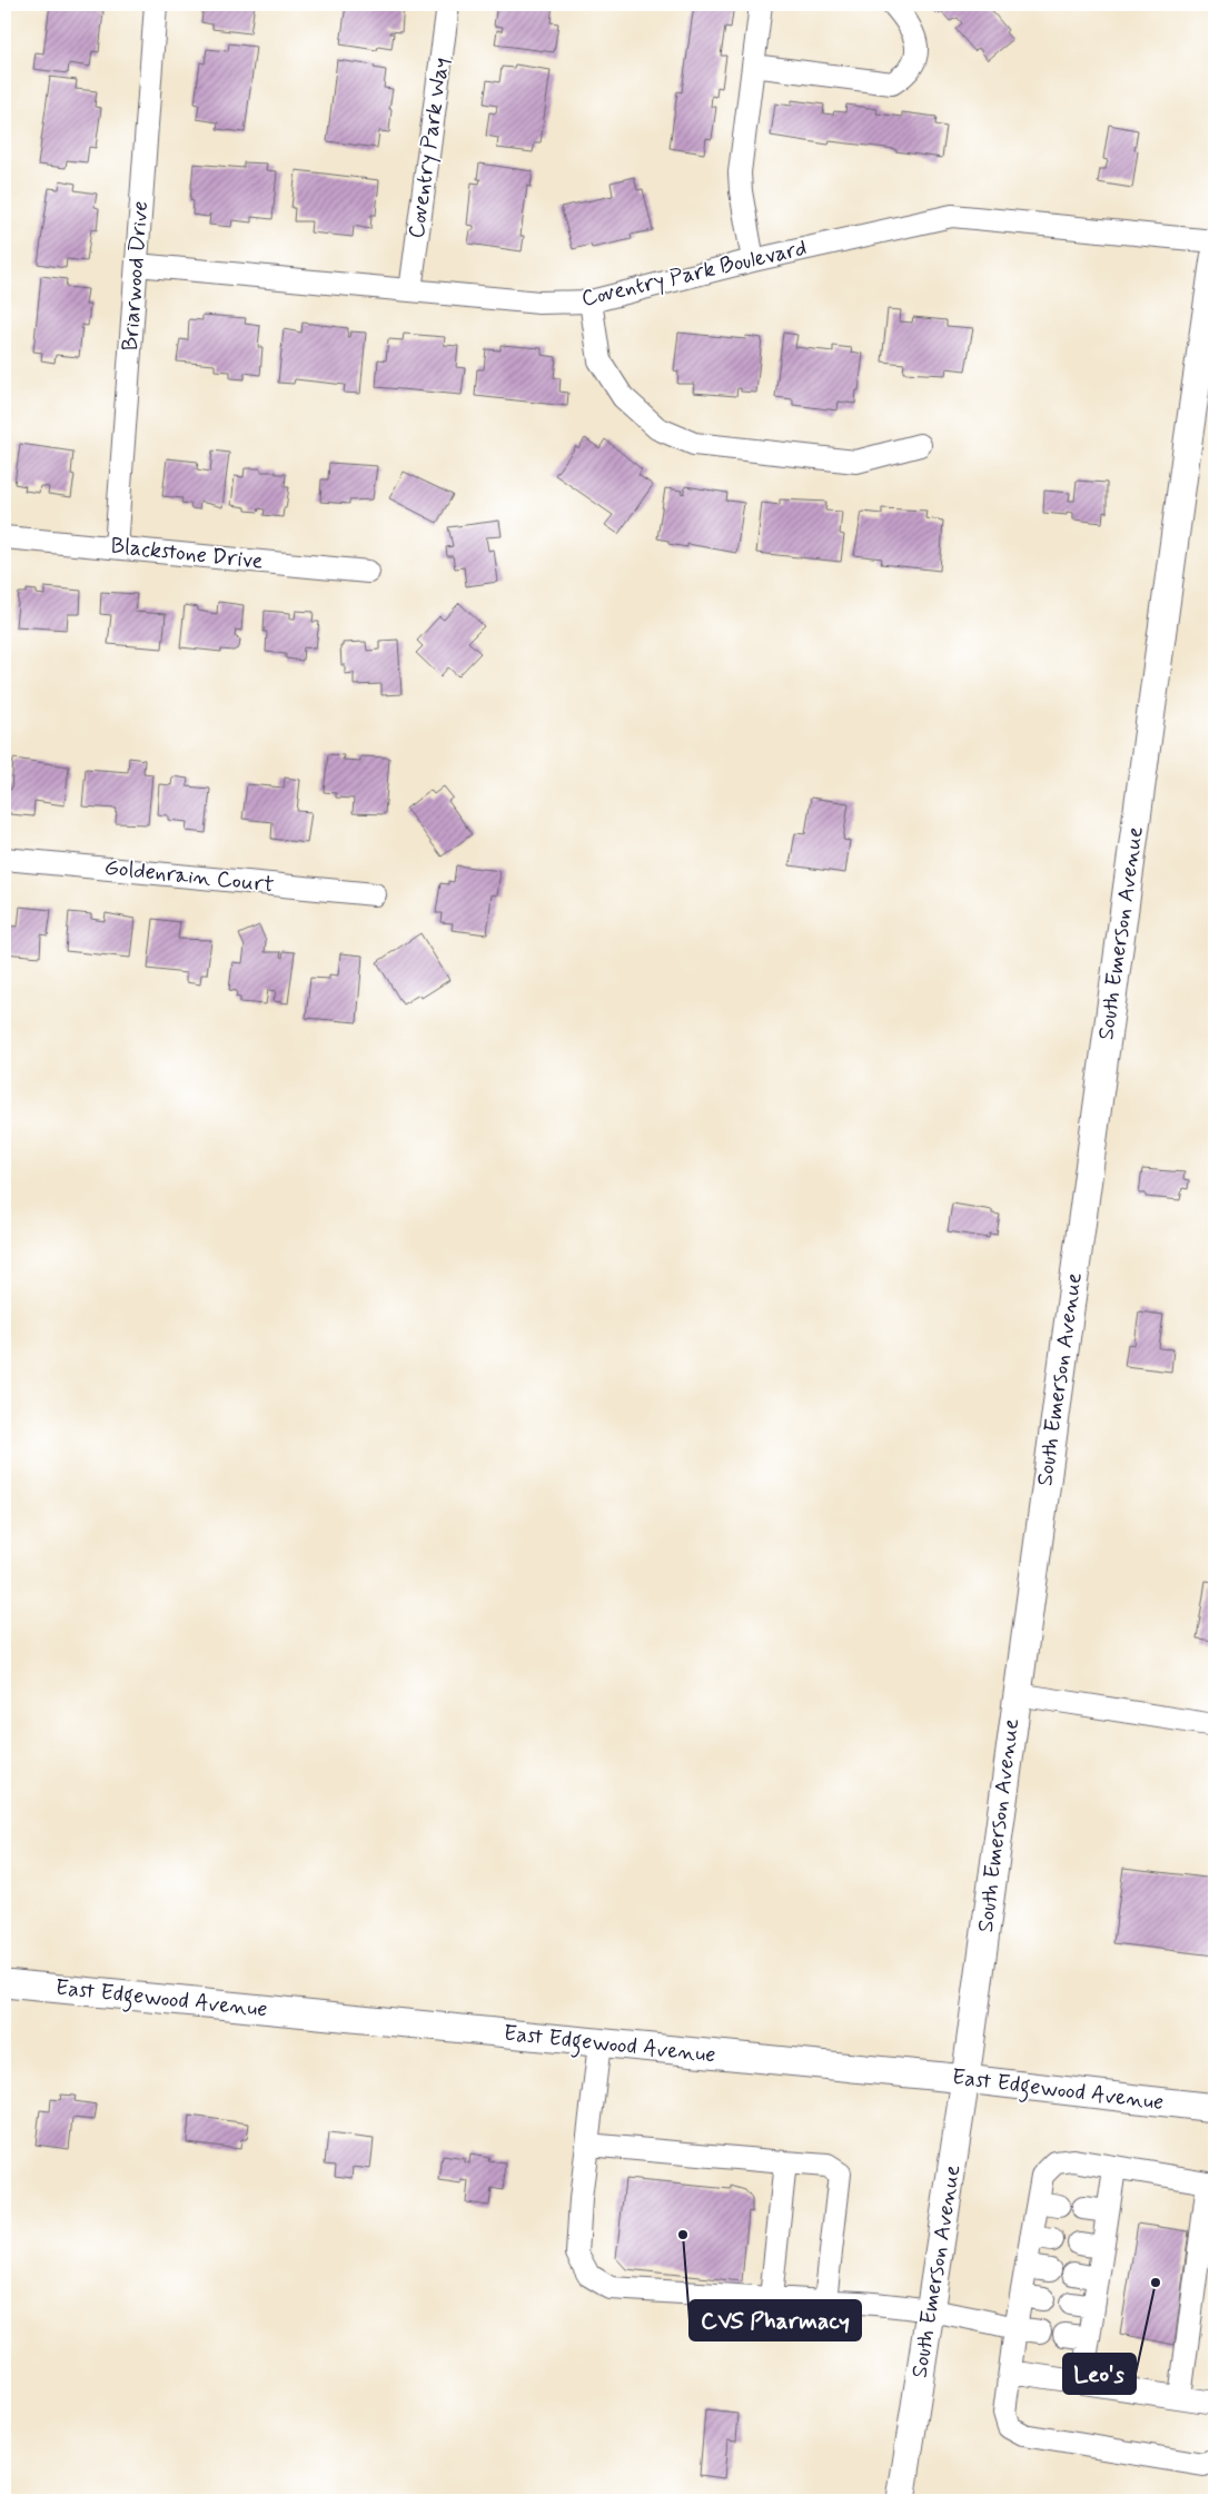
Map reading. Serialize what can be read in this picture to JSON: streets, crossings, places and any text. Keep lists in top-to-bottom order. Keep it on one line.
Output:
{"streets":{"main road":["South Emerson Avenue","East Edgewood Avenue"],"street":["Coventry Park Way","Coventry Park Boulevard","Briarwood Drive","Blackstone Drive","Goldenrain Court"]},"crossings":[["Coventry Park Way","Coventry Park Boulevard"],["Coventry Park Boulevard","Briarwood Drive"],["Briarwood Drive","Blackstone Drive"],["South Emerson Avenue","East Edgewood Avenue"]],"places":["CVS Pharmacy","Leo's"]}
